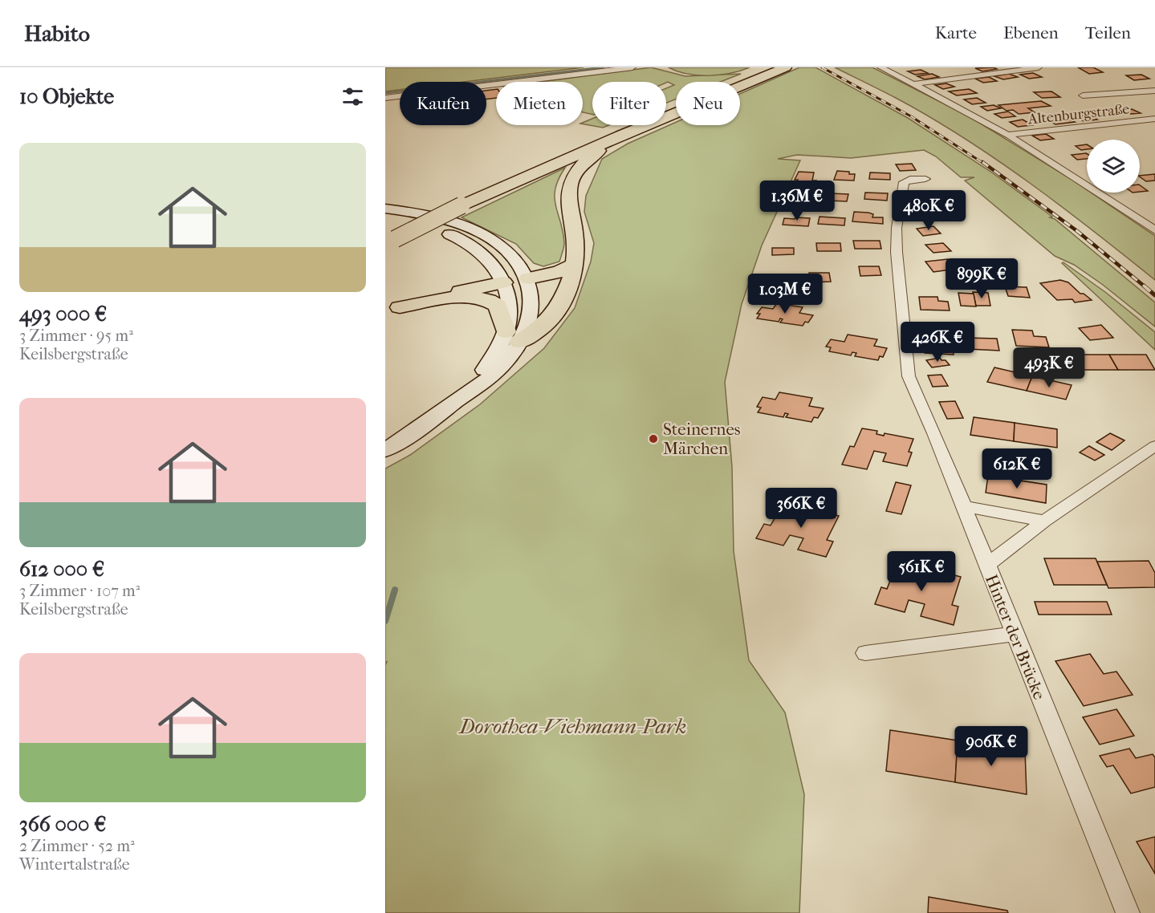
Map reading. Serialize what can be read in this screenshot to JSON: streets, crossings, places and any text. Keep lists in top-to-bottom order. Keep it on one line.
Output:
{"streets":{"street":["Altenburgstraße","Hinter der Brücke"]},"parks":["Dorothea-Viehmann-Park"],"places":["Steinernes Märchen"],"page":{"header":"Habito","nav":["Karte","Ebenen","Teilen"],"heading":"10 Objekte","chip":["Kaufen","Mieten","Filter","Neu"],"list":[{"name":"493 000 €","note":"3 Zimmer · 95 m² · Keilsbergstraße"},{"name":"612 000 €","note":"3 Zimmer · 107 m² · Keilsbergstraße"},{"name":"366 000 €","note":"2 Zimmer · 52 m² · Wintertalstraße"}],"price":["1.36M €","480K €","899K €","1.03M €","426K €","493K €","612K €","366K €","561K €","906K €"]}}
